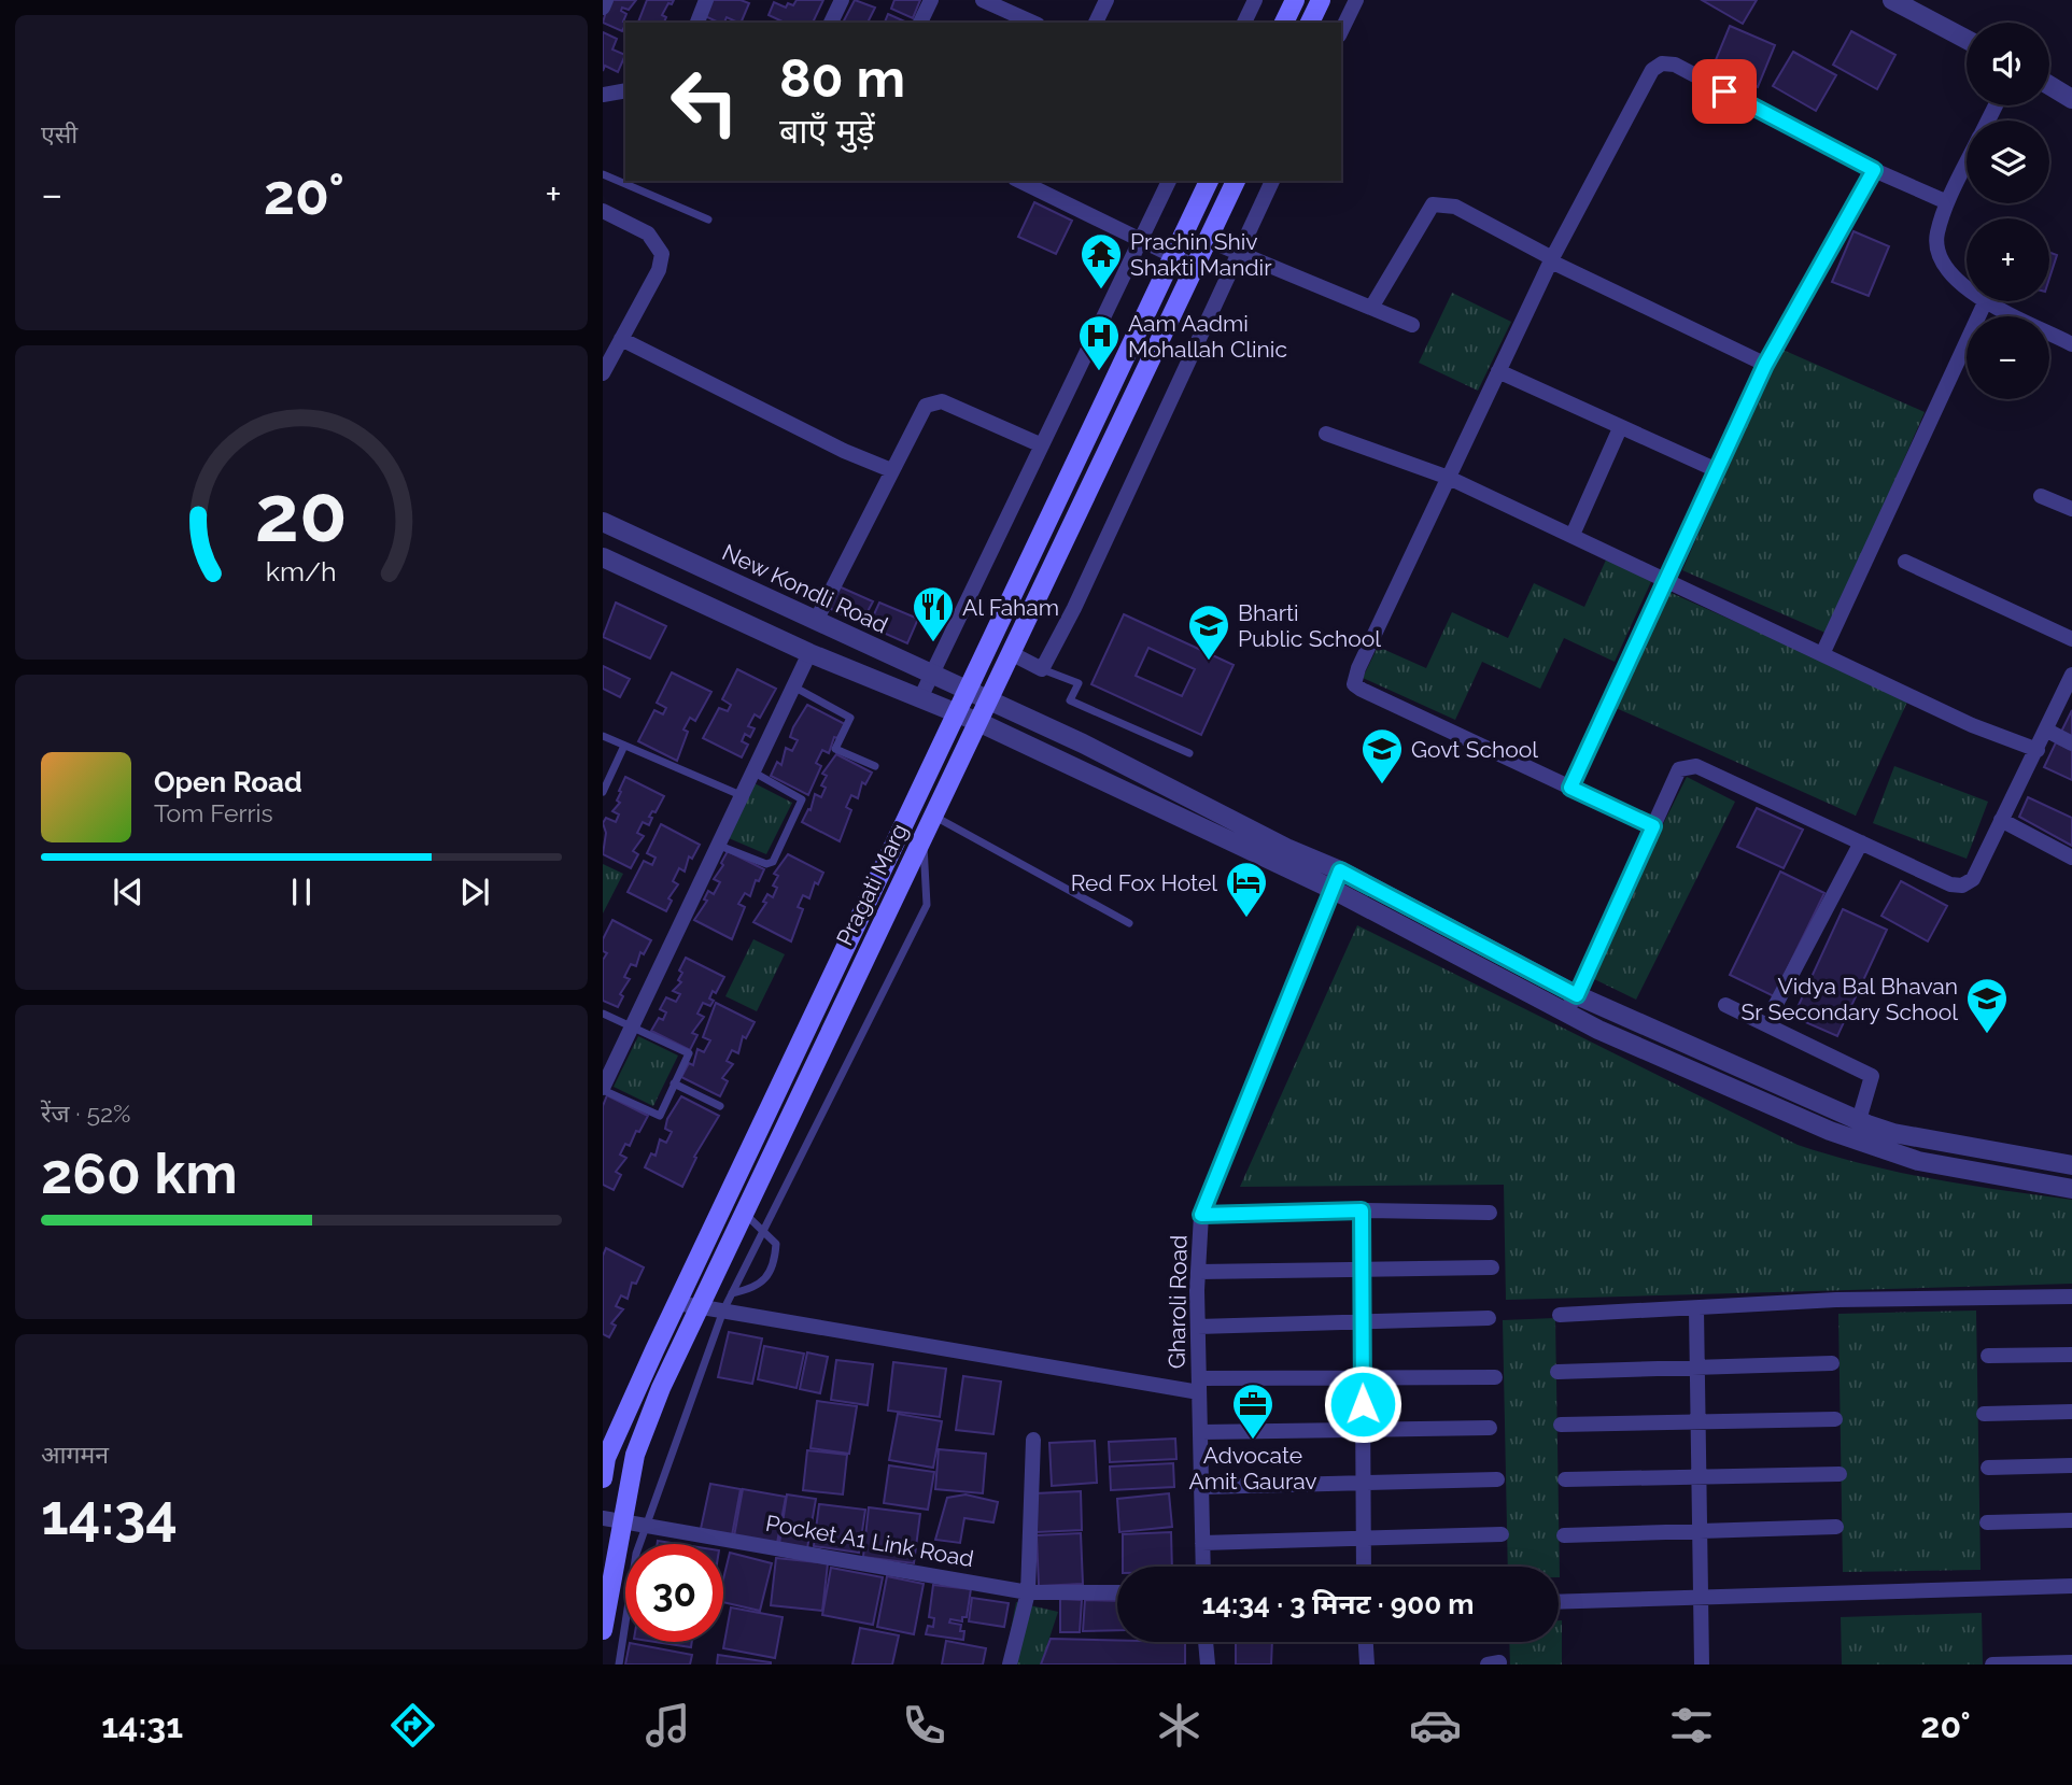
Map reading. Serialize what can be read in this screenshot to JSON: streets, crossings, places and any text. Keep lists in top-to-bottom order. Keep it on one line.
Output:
{"streets":{"main road":["Pragati Marg"],"street":["New Kondli Road","Gharoli Road","Pocket A1 Link Road"]},"crossings":[["New Kondli Road","Pragati Marg"],["New Kondli Road","Gharoli Road"],["Pragati Marg","Pocket A1 Link Road"]],"places":{"temple":["Prachin Shiv Shakti Mandir"],"hospital":["Aam Aadmi Mohallah Clinic"],"restaurant":["Al Faham"],"school or university":["Bharti Public School","Govt School","Vidya Bal Bhavan Sr Secondary School"],"hotel":["Red Fox Hotel"],"office":["Advocate Amit Gaurav"]},"page":{"tile":["एसी",["रेंज · 52%","260 km"],["आगमन","14:34"]],"map_buttons":["+","−"],"turn":["80 m","बाएँ मुड़ें"],"heat":["−","20°","+"],"song":["Open Road","Tom Ferris"],"limit":"30","trip":"14:34 · 3 मिनट · 900 m","tabs":["14:31","20°"],"gauge":["20","km/h"]}}
